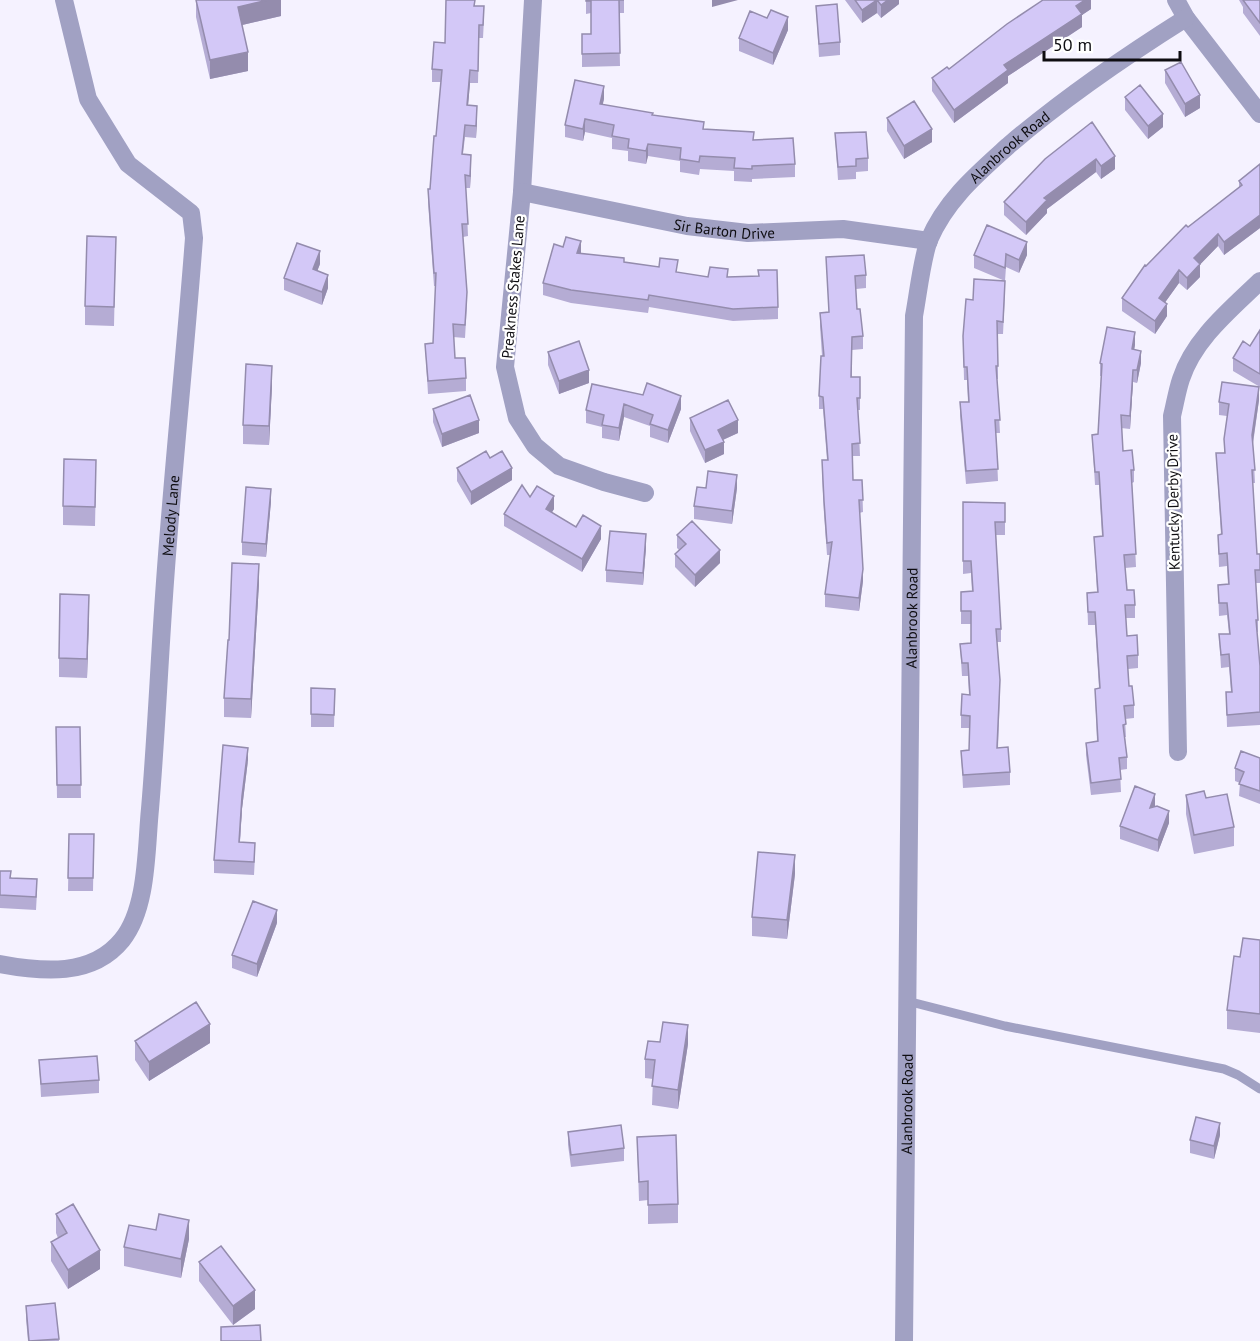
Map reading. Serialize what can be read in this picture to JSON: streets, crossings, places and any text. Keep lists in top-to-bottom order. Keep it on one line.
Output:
{"streets":{"street":["Alanbrook Road","Sir Barton Drive","Preakness Stakes Lane","Kentucky Derby Drive","Melody Lane"]},"crossings":[["Alanbrook Road","Sir Barton Drive"],["Sir Barton Drive","Preakness Stakes Lane"]],"scale_bar":"50 m"}
